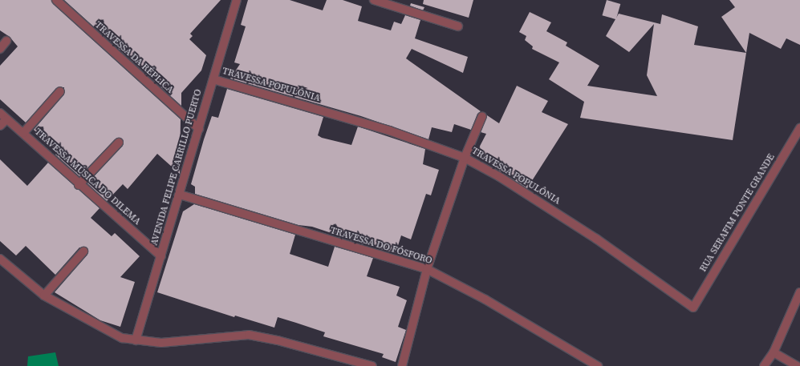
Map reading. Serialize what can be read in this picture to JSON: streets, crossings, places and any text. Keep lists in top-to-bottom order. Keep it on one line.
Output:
{"streets":{"street":["TRAVESSA DA RÉPLICA","TRAVESSA POPULÔNIA","AVENIDA FELIPE CARRILLO PUERTO","TRAVESSA MÚSICA DO DILEMA","RUA SERAFIM PONTE GRANDE","TRAVESSA DO FÓSFORO"]},"crossings":[["TRAVESSA DA RÉPLICA","AVENIDA FELIPE CARRILLO PUERTO"],["TRAVESSA POPULÔNIA","AVENIDA FELIPE CARRILLO PUERTO"],["TRAVESSA POPULÔNIA","RUA SERAFIM PONTE GRANDE"],["AVENIDA FELIPE CARRILLO PUERTO","TRAVESSA MÚSICA DO DILEMA"],["AVENIDA FELIPE CARRILLO PUERTO","TRAVESSA DO FÓSFORO"]]}
